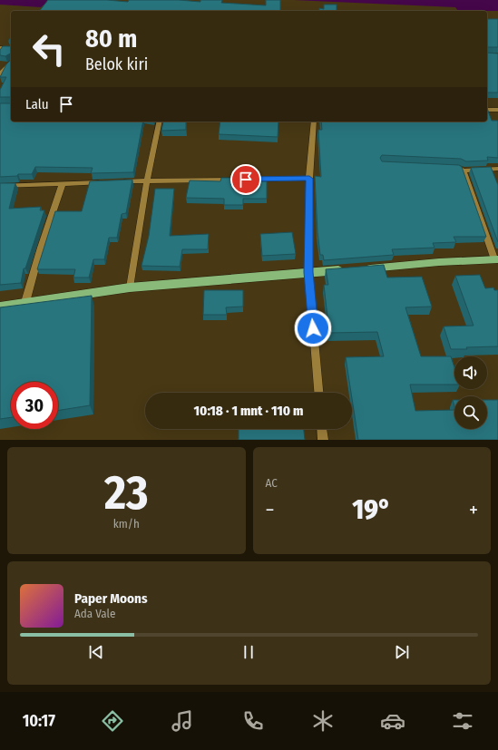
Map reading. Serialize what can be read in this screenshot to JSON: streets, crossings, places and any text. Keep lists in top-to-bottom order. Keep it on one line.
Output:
{"page":{"turn":["80 m","Belok kiri"],"then":"Lalu","limit":"30","trip":"10:18 · 1 mnt · 110 m","tile":[["23","km/h"],"AC"],"heat":["−","19°","+"],"song":["Paper Moons","Ada Vale"],"tabs":"10:17"}}
